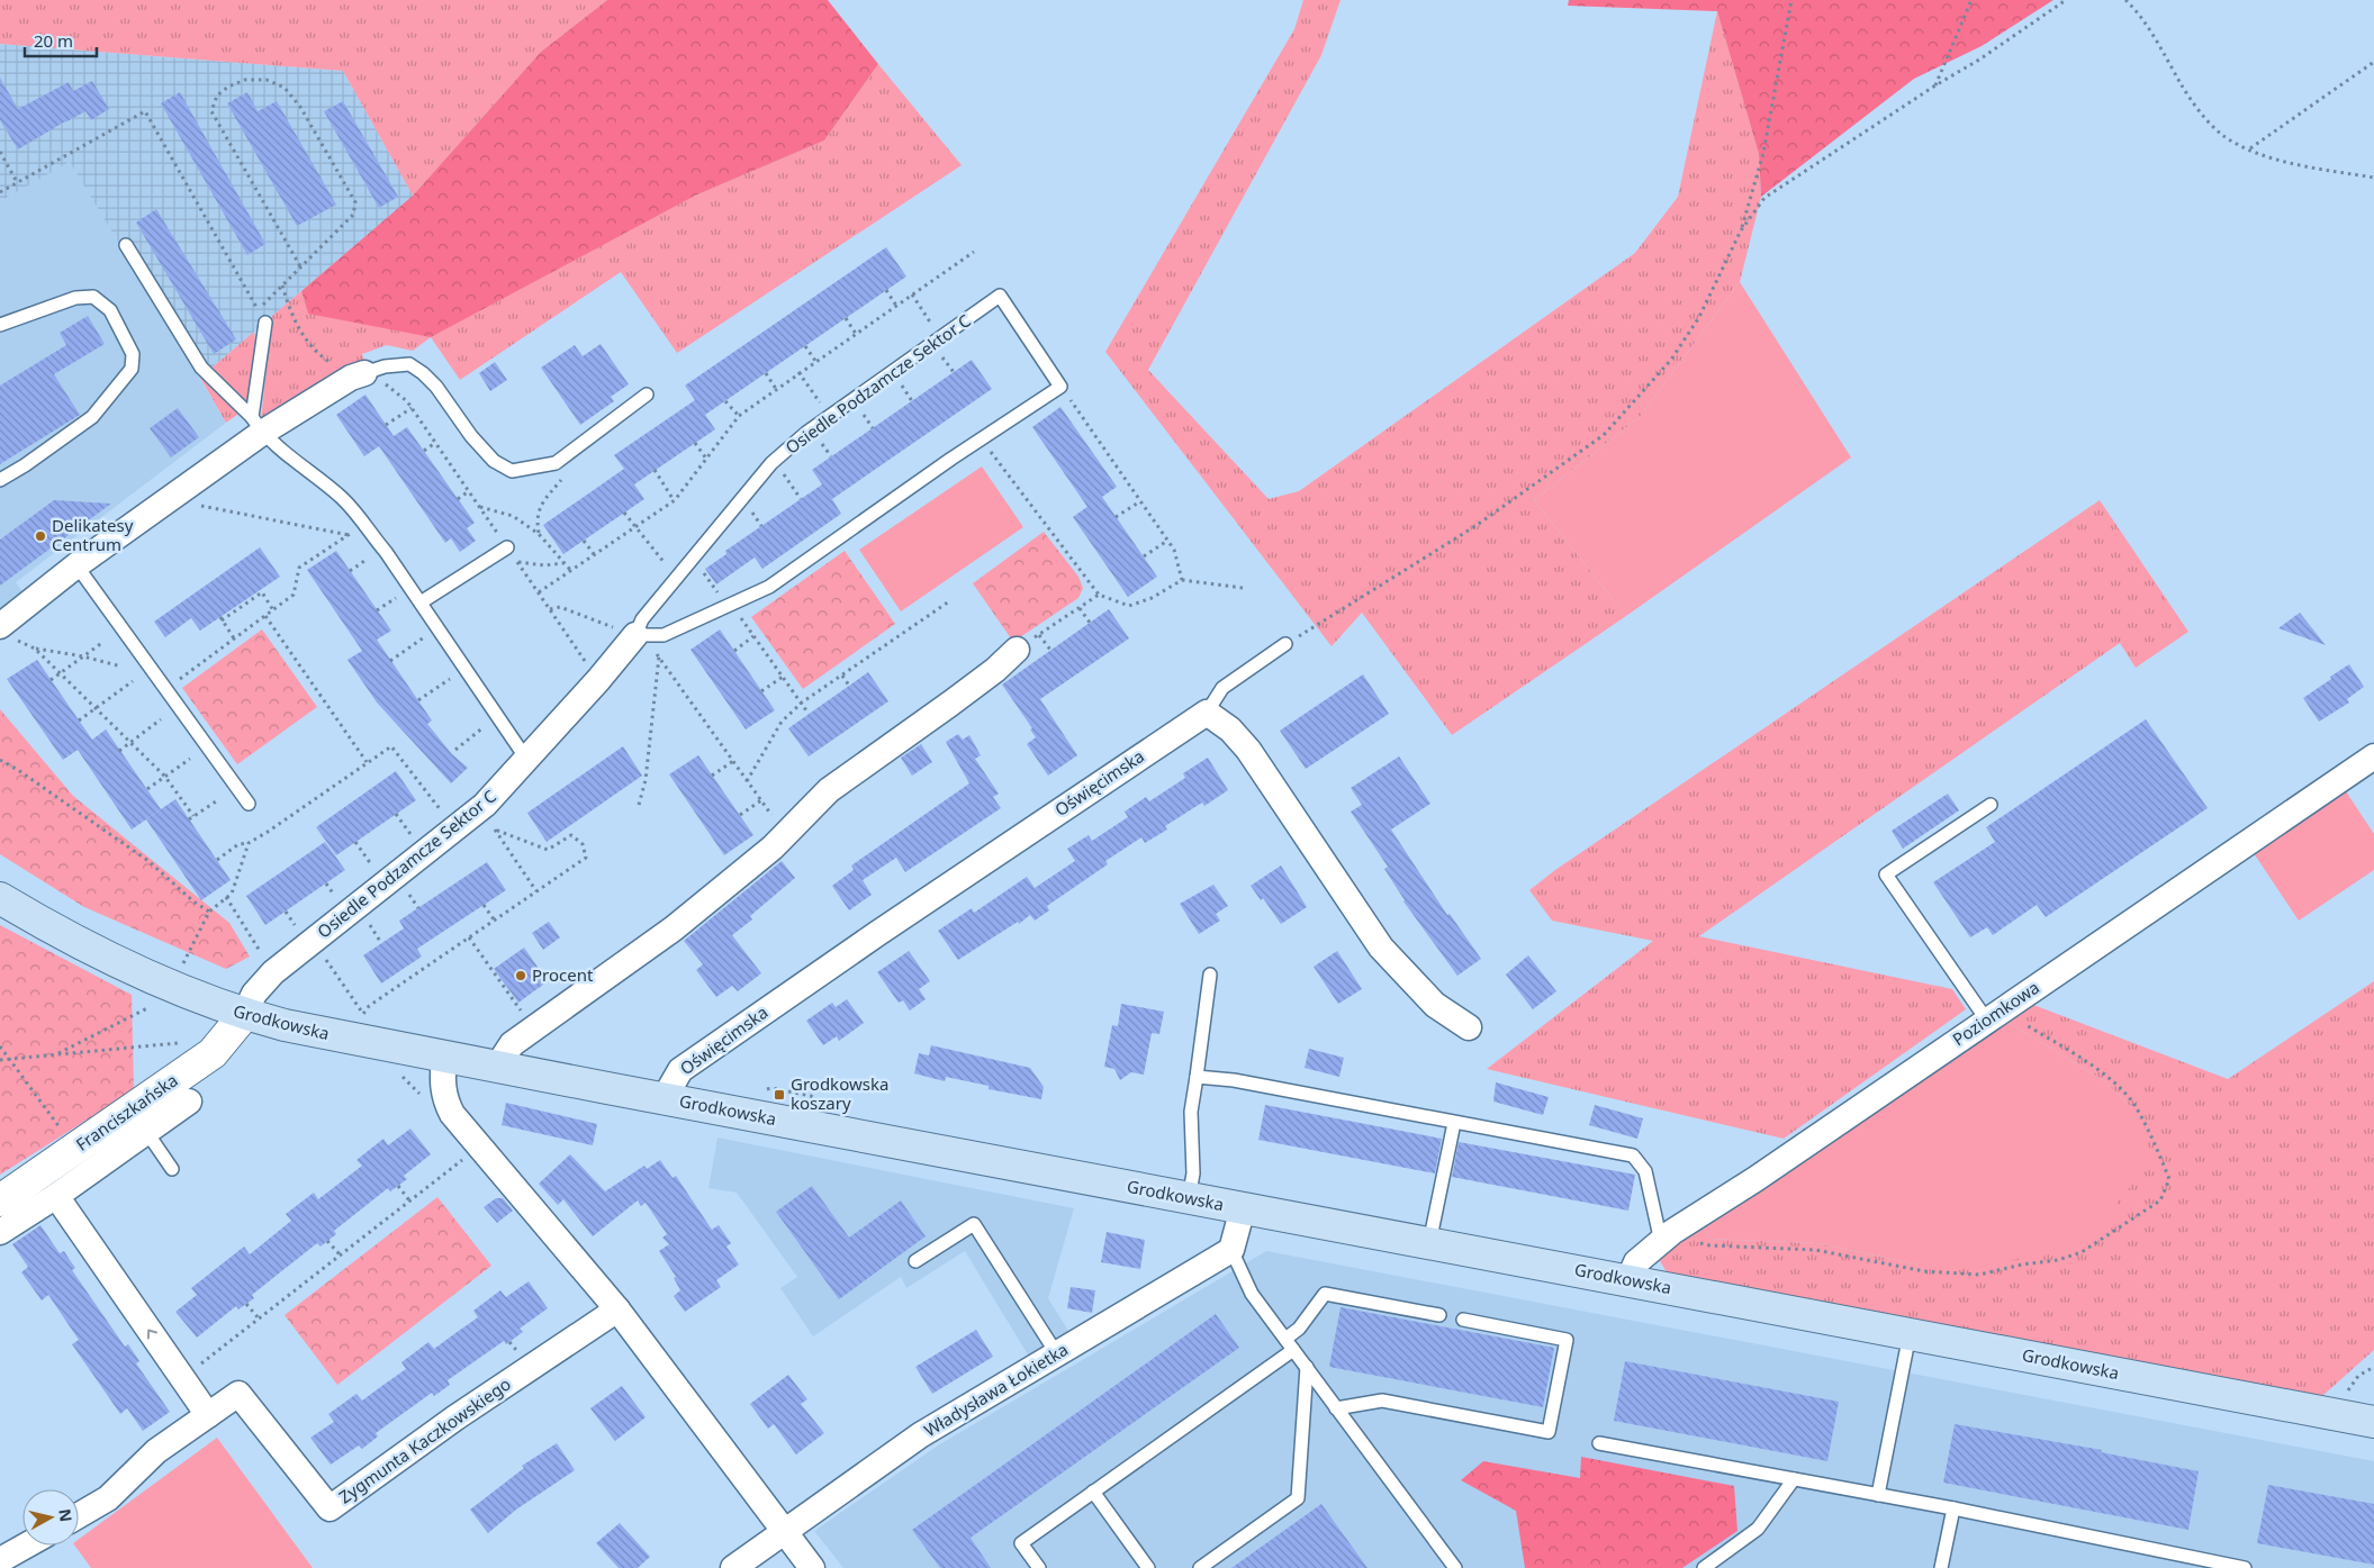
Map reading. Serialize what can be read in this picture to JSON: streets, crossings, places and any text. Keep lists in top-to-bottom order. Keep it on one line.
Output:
{"streets":{"main road":["Grodkowska"],"street":["Osiedle Podzamcze Sektor C","Oświęcimska","Poziomkowa","Franciszkańska","Władysława Łokietka","Zygmunta Kaczkowskiego"]},"crossings":[["Osiedle Podzamcze Sektor C","Grodkowska"],["Osiedle Podzamcze Sektor C","Franciszkańska"],["Oświęcimska","Grodkowska"],["Poziomkowa","Grodkowska"],["Grodkowska","Franciszkańska"]],"places":{"other":["Delikatesy Centrum","Procent"],"transit":["Grodkowska koszary"]},"scale_bar":"20 m","north":"right"}
